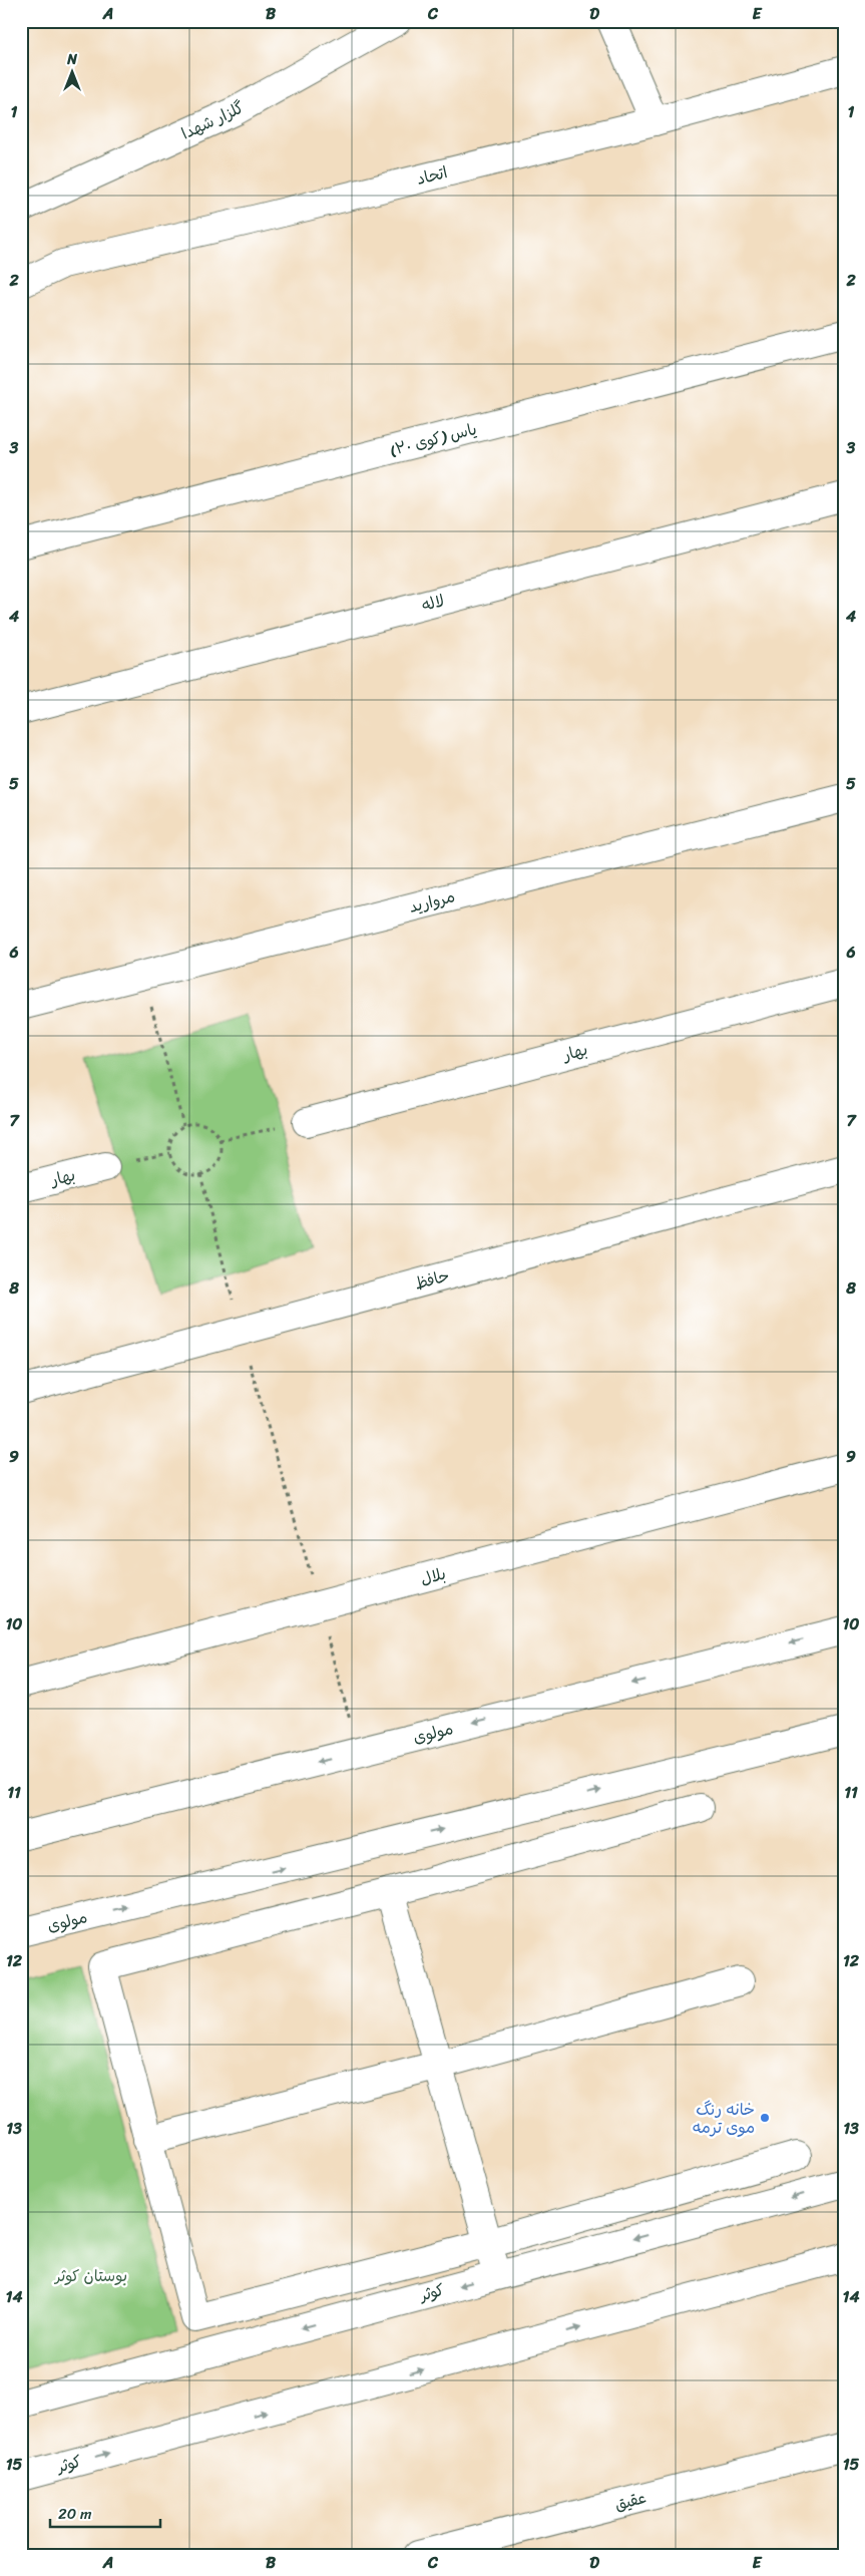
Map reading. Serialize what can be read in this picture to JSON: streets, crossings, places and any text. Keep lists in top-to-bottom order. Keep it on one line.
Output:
{"streets":{"street":["گلزار شهدا","اتحاد","یاس (کوی ۲۰)","لاله","مروارید","بهار","حافظ","بلال","مولوی","کوثر","عقیق"]},"parks":["بوستان کوثر"],"places":["خانه رنگ موی ترمه"],"scale_bar":"20 m","north":"top","grid":{"columns":["A","B","C","D","E"],"rows":["1","2","3","4","5","6","7","8","9","10","11","12","13","14","15"]}}
